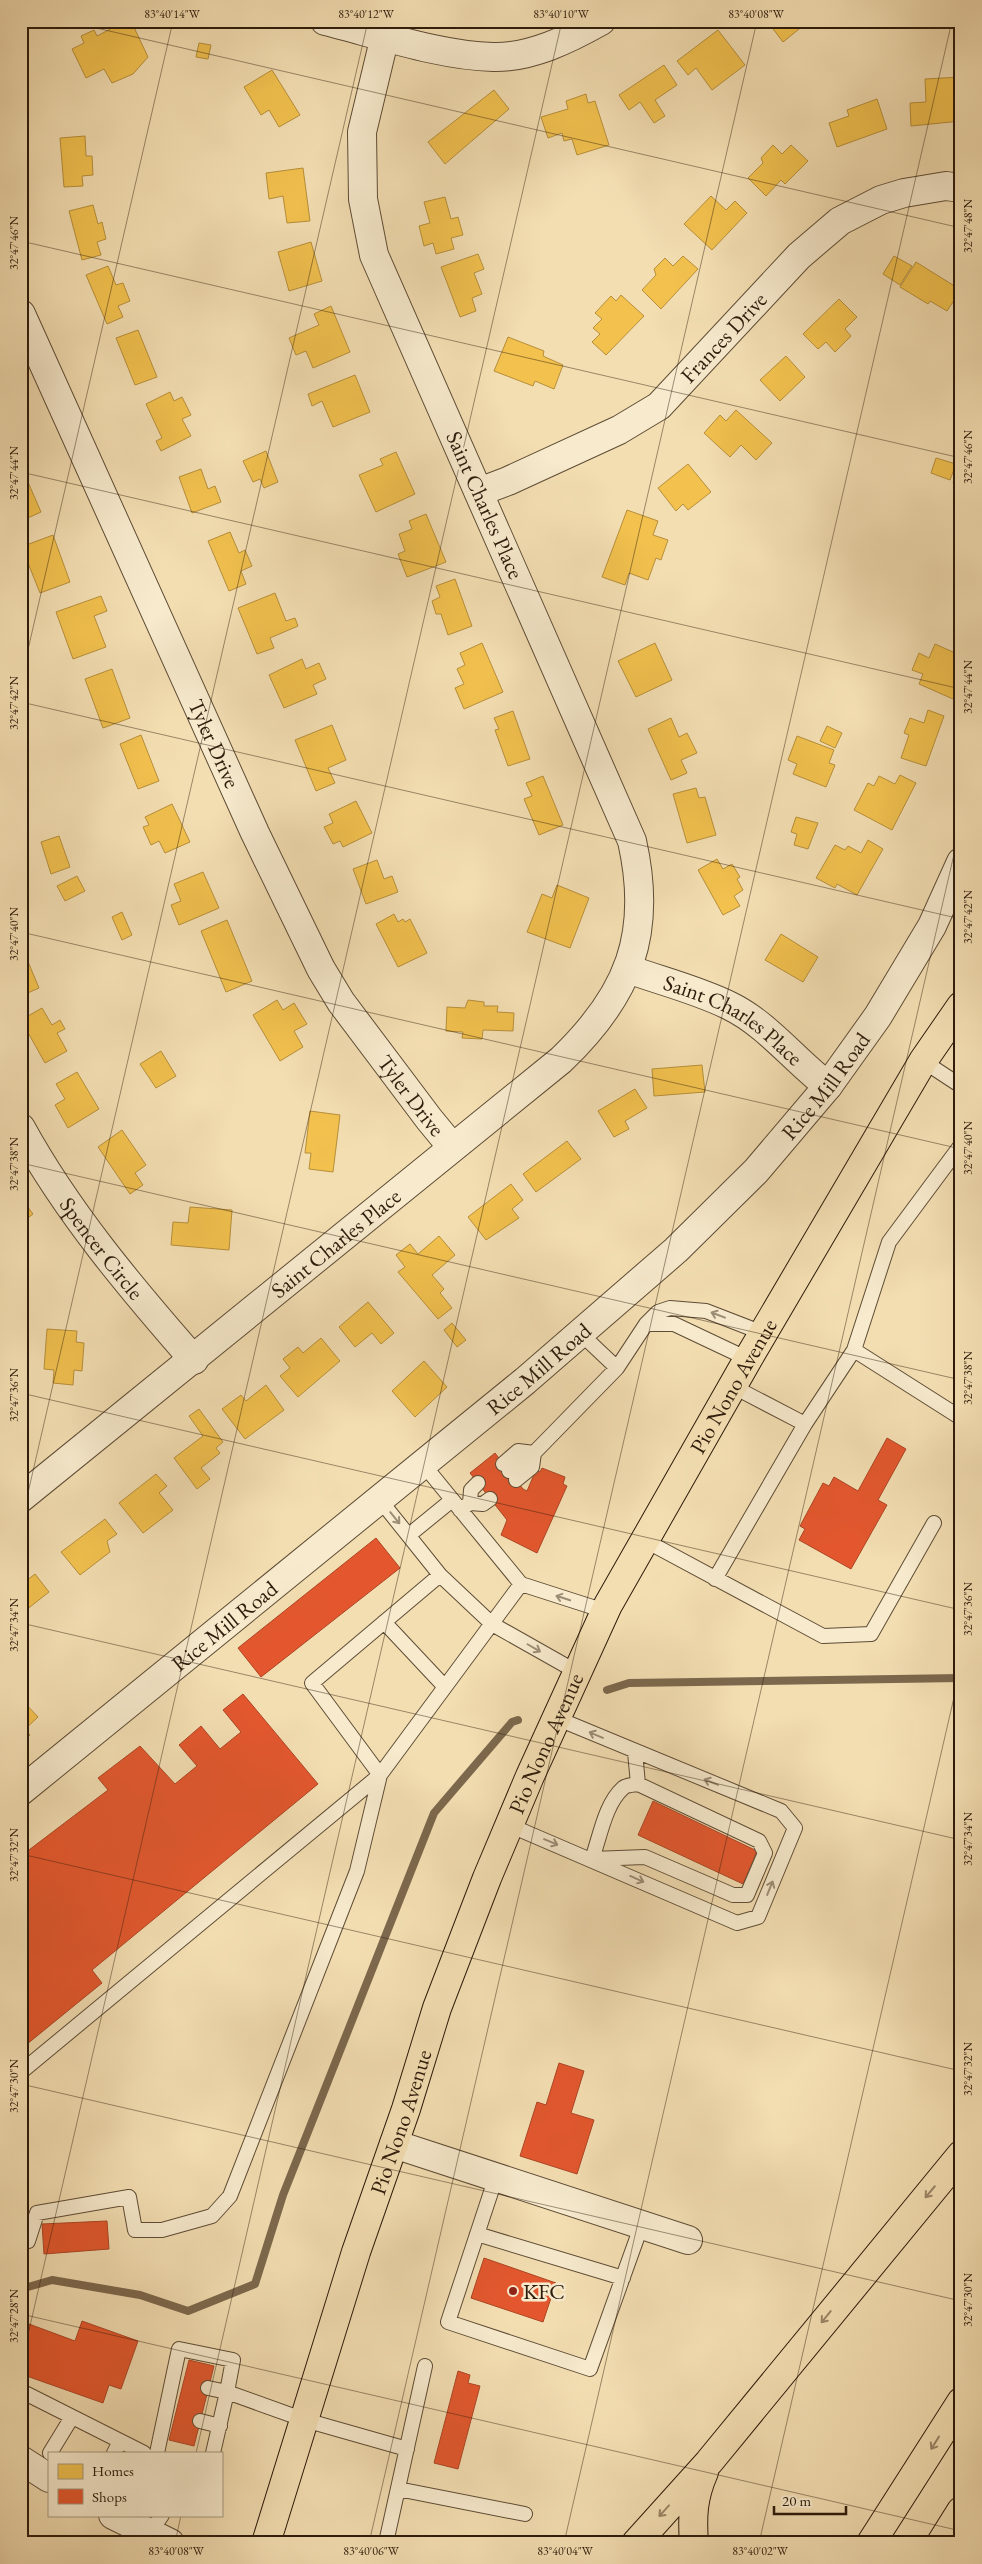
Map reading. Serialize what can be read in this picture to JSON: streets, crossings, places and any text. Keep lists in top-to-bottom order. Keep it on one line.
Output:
{"streets":{"main road":["Pio Nono Avenue"],"street":["Frances Drive","Saint Charles Place","Tyler Drive","Rice Mill Road","Spencer Circle"]},"crossings":[["Frances Drive","Saint Charles Place"],["Saint Charles Place","Tyler Drive"],["Saint Charles Place","Rice Mill Road"],["Saint Charles Place","Spencer Circle"]],"places":["KFC"],"legend":["Homes","Shops"],"scale_bar":"20 m","coordinates":["83°40'14\"W","83°40'12\"W","83°40'10\"W","83°40'08\"W","32°47'48\"N","32°47'46\"N","32°47'44\"N","32°47'42\"N","32°47'40\"N","32°47'38\"N","32°47'36\"N","32°47'34\"N","32°47'32\"N","32°47'30\"N","32°47'28\"N","83°40'06\"W","83°40'04\"W","83°40'02\"W"]}
